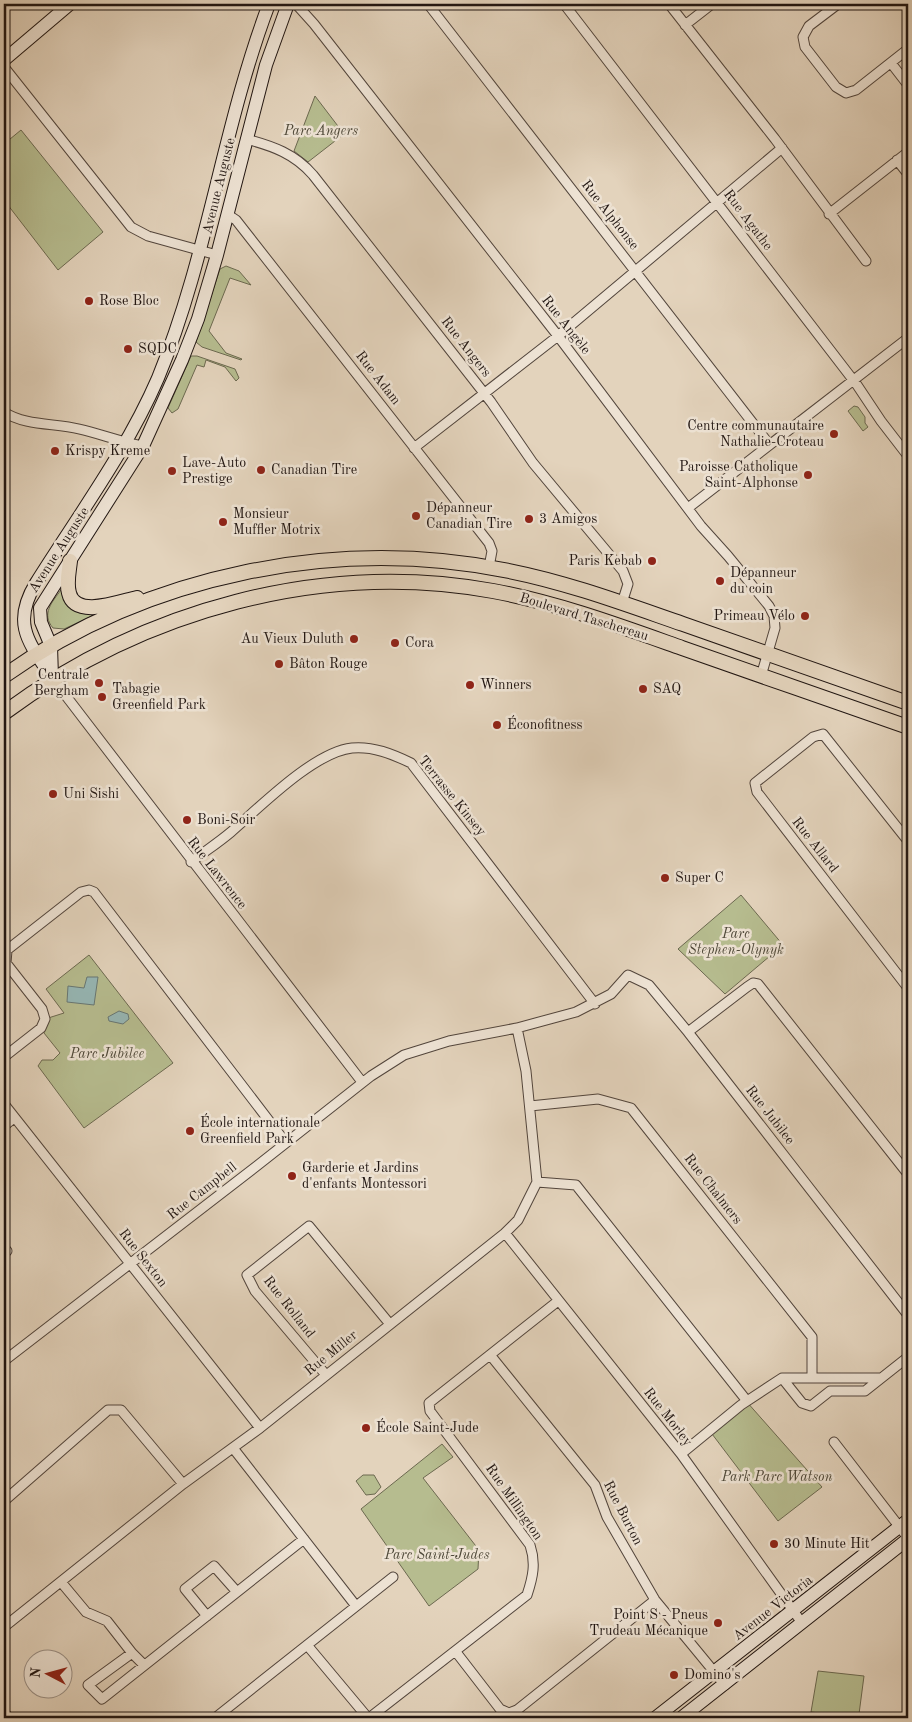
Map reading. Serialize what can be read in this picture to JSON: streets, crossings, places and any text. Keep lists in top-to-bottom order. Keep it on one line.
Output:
{"streets":{"main road":["Avenue Auguste","Boulevard Taschereau","Avenue Victoria"],"street":["Rue Alphonse","Rue Agathe","Rue Angèle","Rue Angers","Rue Adam","Terrasse Kinsey","Rue Allard","Rue Lawrence","Rue Jubilee","Rue Chalmers","Rue Campbell","Rue Sexton","Rue Rolland","Rue Miller","Rue Morley","Rue Millington","Rue Burton"]},"crossings":[["Avenue Auguste","Rue Angers"],["Avenue Auguste","Rue Adam"],["Avenue Auguste","Boulevard Taschereau"],["Avenue Auguste","Rue Lawrence"],["Rue Angèle","Boulevard Taschereau"],["Rue Angers","Boulevard Taschereau"],["Rue Adam","Boulevard Taschereau"],["Boulevard Taschereau","Rue Lawrence"],["Terrasse Kinsey","Rue Lawrence"],["Terrasse Kinsey","Rue Jubilee"],["Terrasse Kinsey","Rue Campbell"],["Rue Lawrence","Rue Campbell"],["Rue Jubilee","Rue Campbell"],["Rue Campbell","Rue Sexton"],["Rue Sexton","Rue Miller"],["Rue Rolland","Rue Miller"],["Rue Miller","Rue Morley"],["Rue Morley","Rue Millington"],["Rue Morley","Avenue Victoria"],["Rue Millington","Rue Burton"],["Rue Burton","Avenue Victoria"]],"parks":["Parc Angers","Parc Stephen-Olynyk","Parc Jubilee","Park Parc Watson","Parc Saint-Judes"],"places":["Rose Bloc","SQDC","Centre communautaire Nathalie-Croteau","Krispy Kreme","Canadian Tire","Lave-Auto Prestige","Paroisse Catholique Saint-Alphonse","Dépanneur Canadian Tire","3 Amigos","Monsieur Muffler Motrix","Paris Kebab","Dépanneur du coin","Primeau Vélo","Au Vieux Duluth","Cora","Bâton Rouge","Centrale Bergham","Winners","SAQ","Tabagie Greenfield Park","Éconofitness","Uni Sishi","Boni-Soir","Super C","École internationale Greenfield Park","Garderie et Jardins d'enfants Montessori","École Saint-Jude","30 Minute Hit","Point S - Pneus Trudeau Mécanique","Domino's"],"north":"left"}
